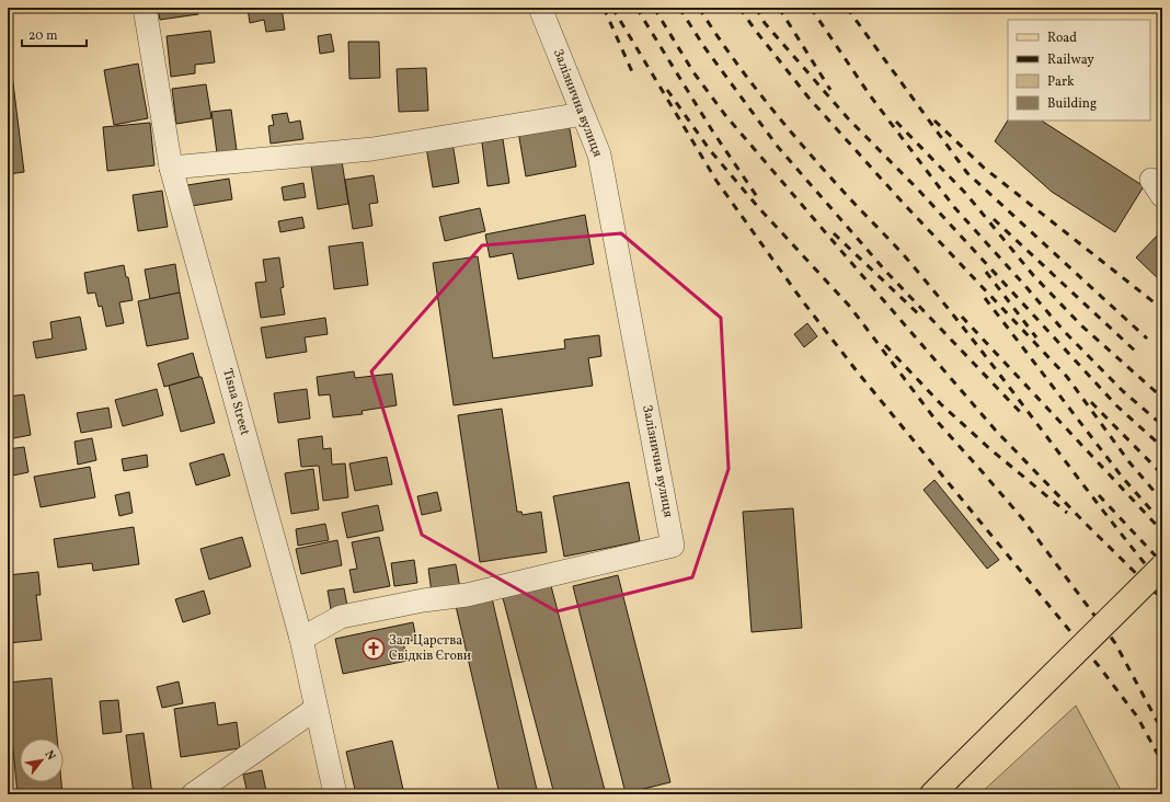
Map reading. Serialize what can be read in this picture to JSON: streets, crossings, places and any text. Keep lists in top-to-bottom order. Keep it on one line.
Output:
{"streets":{"street":["Залізнична вулиця","Tisna Street"]},"crossings":[["Залізнична вулиця","Tisna Street"]],"places":{"church":["Зал Царства Свідків Єгови"]},"legend":["Road","Railway","Park","Building"],"scale_bar":"20 m","north":"top right"}
